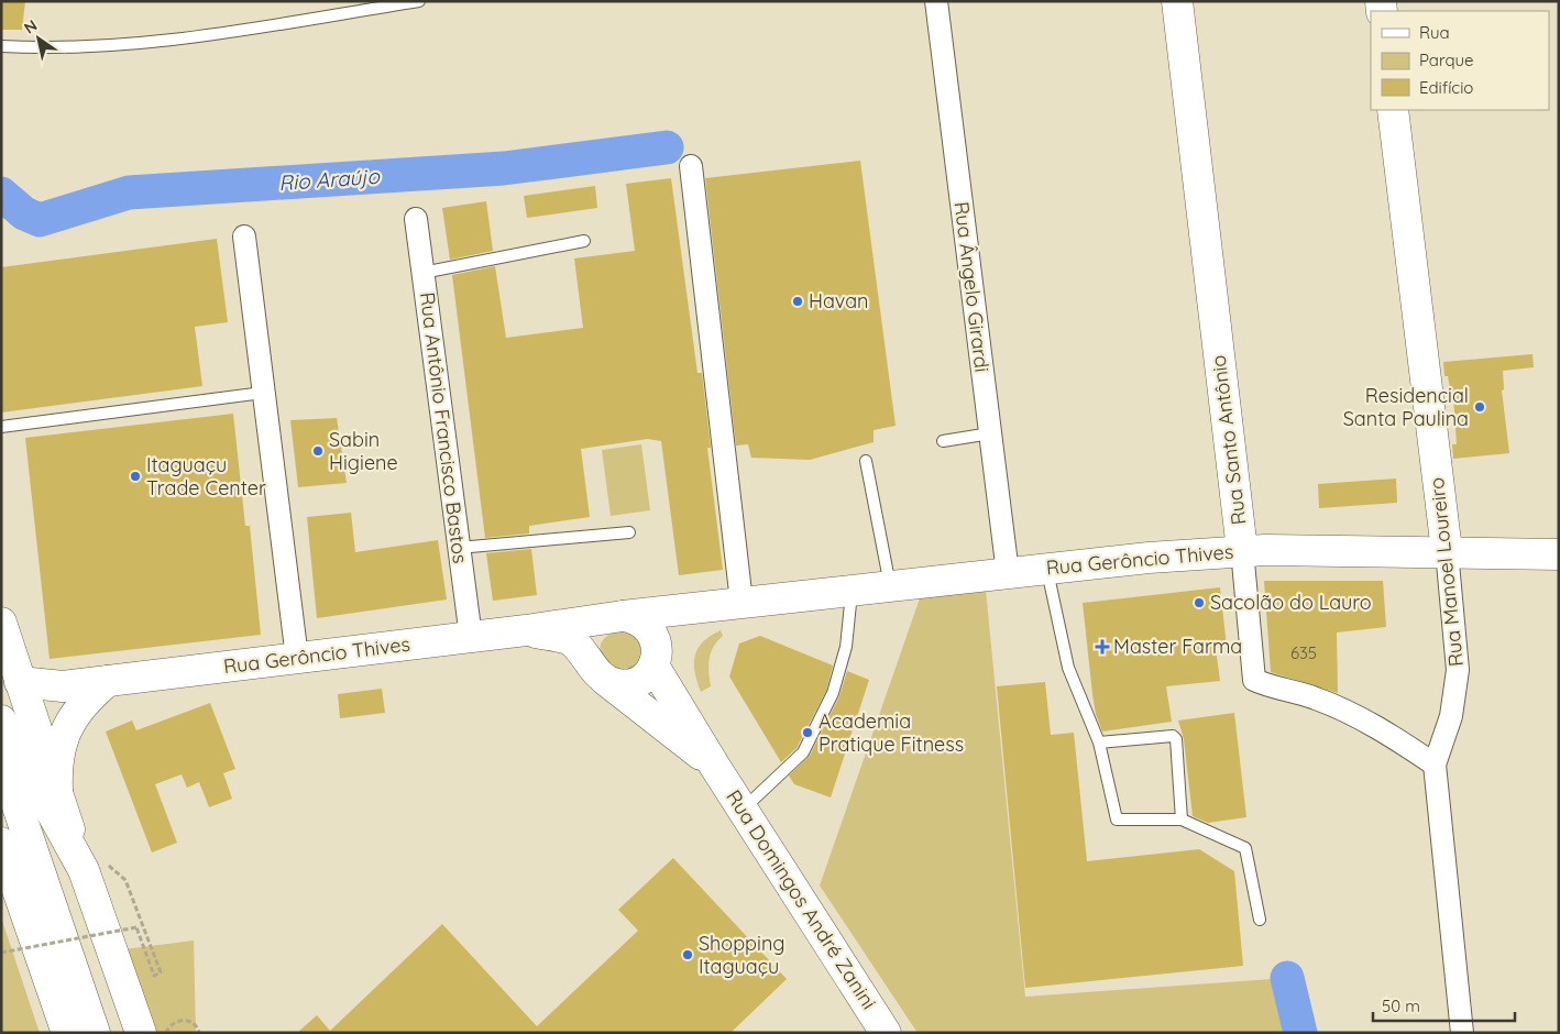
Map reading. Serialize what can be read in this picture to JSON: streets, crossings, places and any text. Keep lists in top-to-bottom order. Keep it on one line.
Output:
{"streets":{"main road":["Rua Santo Antônio","Rua Gerôncio Thives","Rua Manoel Loureiro","Rua Domingos André Zanini"],"street":["Rua Ângelo Girardi","Rua Antônio Francisco Bastos"]},"crossings":[["Rua Ângelo Girardi","Rua Gerôncio Thives"],["Rua Antônio Francisco Bastos","Rua Gerôncio Thives"],["Rua Santo Antônio","Rua Gerôncio Thives"],["Rua Santo Antônio","Rua Manoel Loureiro"],["Rua Gerôncio Thives","Rua Manoel Loureiro"],["Rua Gerôncio Thives","Rua Domingos André Zanini"]],"water":["Rio Araújo"],"places":{"other":["Havan","Residencial Santa Paulina","Sabin Higiene","Itaguaçu Trade Center","Sacolão do Lauro","Academia Pratique Fitness","Shopping Itaguaçu"],"health":["Master Farma"]},"house_numbers":["635"],"legend":["Rua","Parque","Edifício"],"scale_bar":"50 m","north":"top left"}
